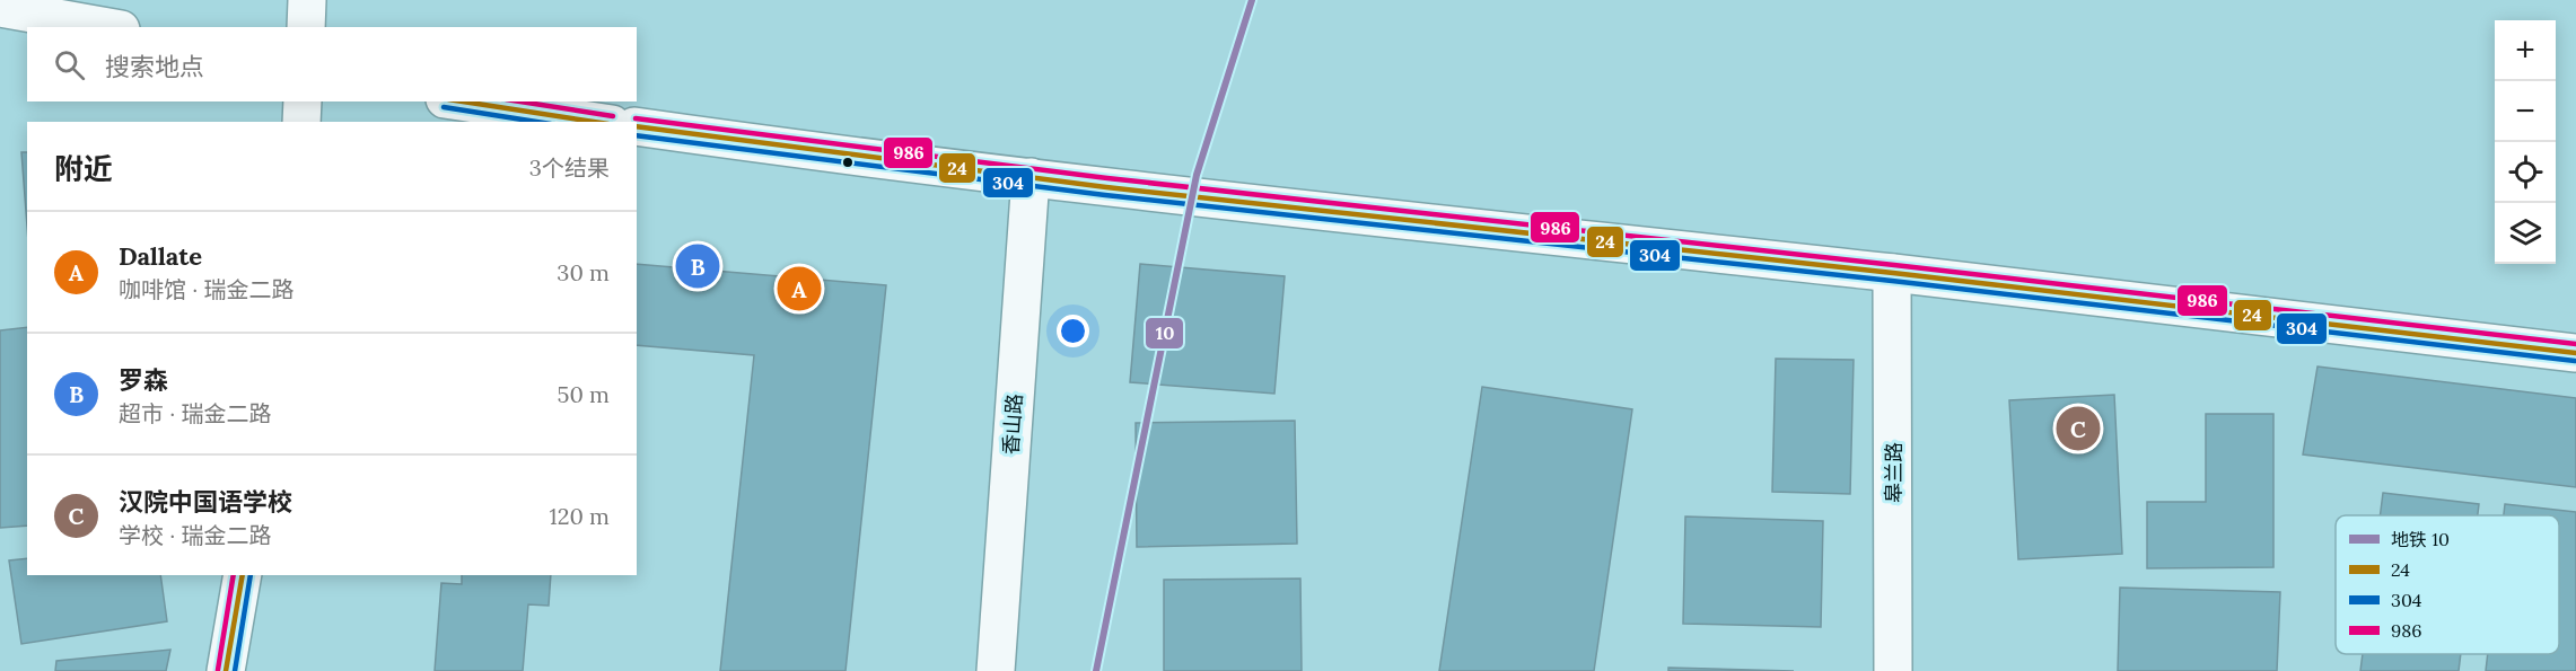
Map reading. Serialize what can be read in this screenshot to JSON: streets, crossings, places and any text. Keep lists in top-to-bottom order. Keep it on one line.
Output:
{"streets":{"main road":["香山路","皋兰路"]},"lines":["metro line 10","transit line 24","transit line 986","transit line 304"],"legend":["地铁 10","24","304","986"],"page":{"map_buttons":["+","−"],"search":"搜索地点","heading":["附近","3个结果"],"list":[{"mark":"A","name":"Dallate","note":"咖啡馆 · 瑞金二路","value":"30 m"},{"mark":"B","name":"罗森","note":"超市 · 瑞金二路","value":"50 m"},{"mark":"C","name":"汉院中国语学校","note":"学校 · 瑞金二路","value":"120 m"}],"pins":["B","A","C"]}}
